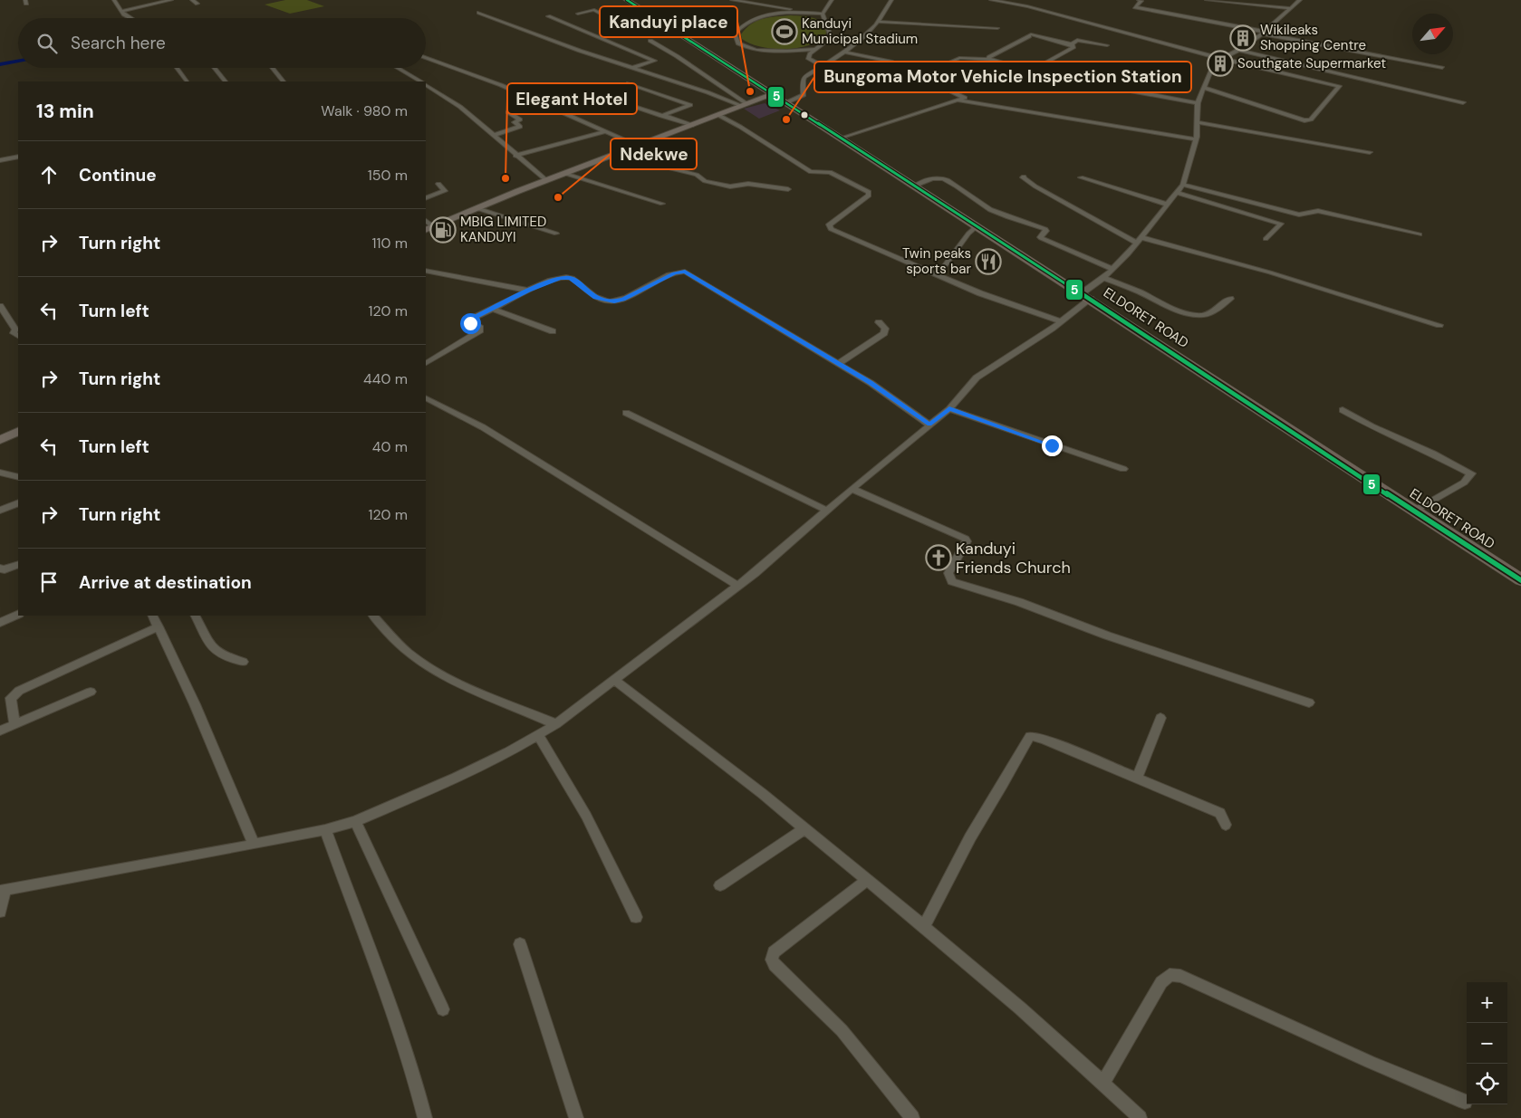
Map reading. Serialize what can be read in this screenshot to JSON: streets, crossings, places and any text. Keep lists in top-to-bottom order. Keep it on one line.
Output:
{"streets":{"highway":["ELDORET ROAD"]},"places":{"sports":["Kanduyi Municipal Stadium"],"building":["Wikileaks Shopping Centre","Southgate Supermarket"],"other":["Kanduyi place","Bungoma Motor Vehicle Inspection Station","Elegant Hotel","Ndekwe"],"fuel station":["MBIG LIMITED KANDUYI"],"restaurant":["Twin peaks sports bar"],"church":["Kanduyi Friends Church"]},"lines":["transit line 5"],"north":"top right","page":{"search":"Search here","heading":["13 min","Walk · 980 m"],"list":[["Continue","150 m"],["Turn right","110 m"],["Turn left","120 m"],["Turn right","440 m"],["Turn left","40 m"],["Turn right","120 m"],"Arrive at destination"],"map_buttons":["+","−"]}}
